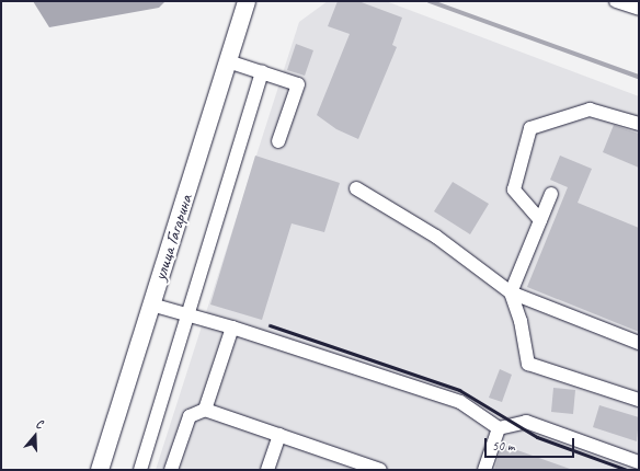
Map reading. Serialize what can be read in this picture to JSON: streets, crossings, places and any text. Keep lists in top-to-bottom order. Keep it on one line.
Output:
{"streets":{"main road":["улица Гагарина"]},"scale_bar":"50 m","north":"top"}
